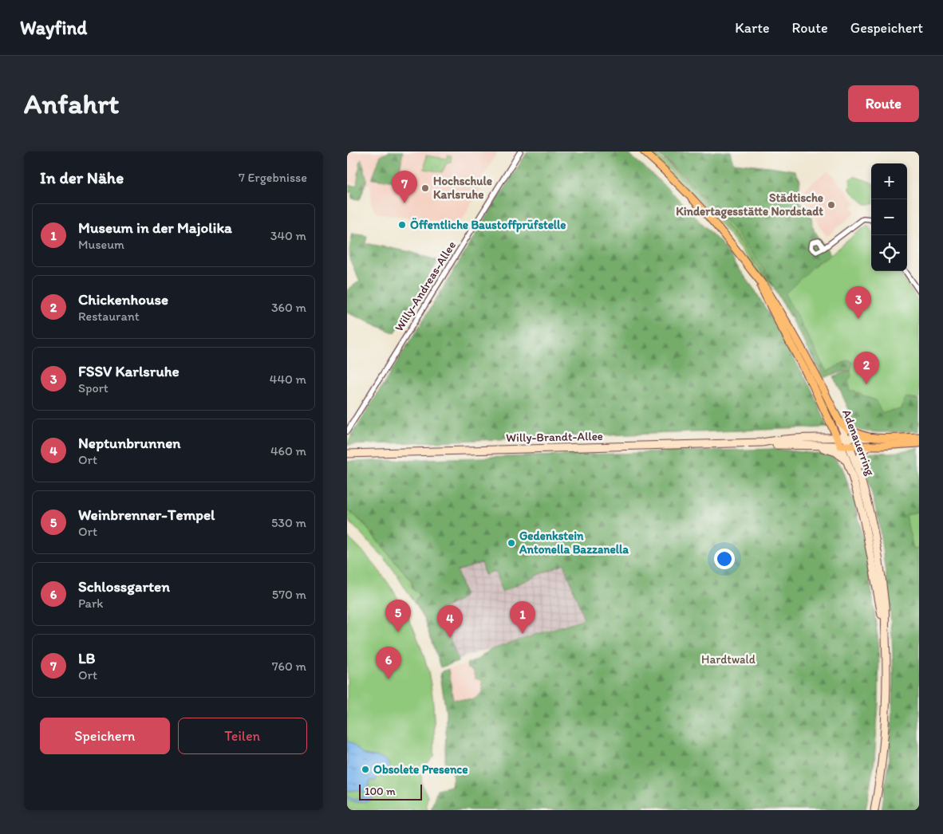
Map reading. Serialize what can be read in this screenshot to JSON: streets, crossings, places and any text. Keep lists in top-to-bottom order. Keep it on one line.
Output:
{"streets":{"main road":["Willy-Brandt-Allee","Adenauerring"],"street":["Willy-Andreas-Allee"]},"crossings":[["Willy-Brandt-Allee","Adenauerring"]],"parks":["Hardtwald"],"places":["Hochschule Karlsruhe","Städtische Kindertagesstätte Nordstadt","Öffentliche Baustoffprüfstelle","Gedenkstein Antonella Bazzanella","Obsolete Presence"],"scale_bar":"100 m","page":{"header":"Wayfind","nav":["Karte","Route","Gespeichert"],"buttons":["Route",["Speichern","Teilen"]],"title":"Anfahrt","heading":["In der Nähe","7 Ergebnisse"],"map_buttons":["+","−"],"pins":["7","3","2","5","1","4","6"],"list":[{"mark":"1","name":"Museum in der Majolika","note":"Museum","value":"340 m"},{"mark":"2","name":"Chickenhouse","note":"Restaurant","value":"360 m"},{"mark":"3","name":"FSSV Karlsruhe","note":"Sport","value":"440 m"},{"mark":"4","name":"Neptunbrunnen","note":"Ort","value":"460 m"},{"mark":"5","name":"Weinbrenner-Tempel","note":"Ort","value":"530 m"},{"mark":"6","name":"Schlossgarten","note":"Park","value":"570 m"},{"mark":"7","name":"LB","note":"Ort","value":"760 m"}],"scale":"100 m"}}
